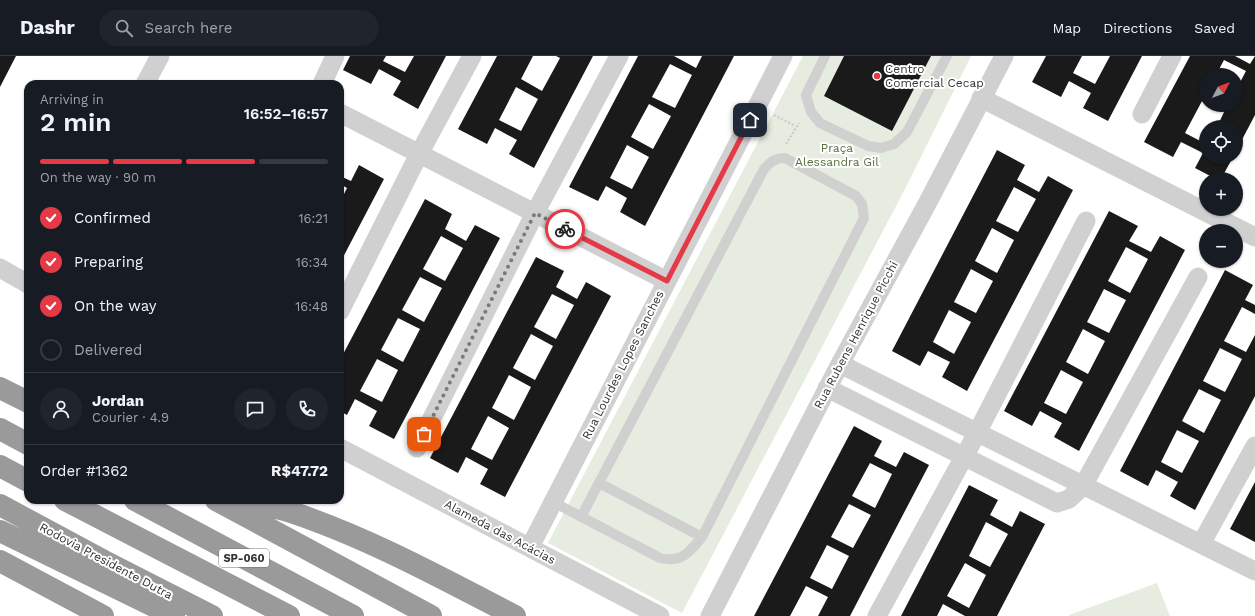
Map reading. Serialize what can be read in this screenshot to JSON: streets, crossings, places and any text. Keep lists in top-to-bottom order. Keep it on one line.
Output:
{"streets":{"highway":["SP-060","Rodovia Presidente Dutra"],"street":["Rua Rubens Henrique Picchi","Rua Lourdes Lopes Sanches","Alameda das Acácias"]},"crossings":[["Rua Lourdes Lopes Sanches","Alameda das Acácias"]],"parks":["Praça Alessandra Gil"],"places":["Centro Comercial Cecap"],"north":"top right","page":{"header":"Dashr","search":"Search here","nav":["Map","Directions","Saved"],"map_buttons":["+","−"],"heading":["2 min","Arriving in","16:52–16:57"],"panel":["Jordan","Courier · 4.9","Order #1362","R$47.72"],"bar":"On the way · 90 m","list":[["Confirmed","16:21"],["Preparing","16:34"],["On the way","16:48"],"Delivered"]}}
